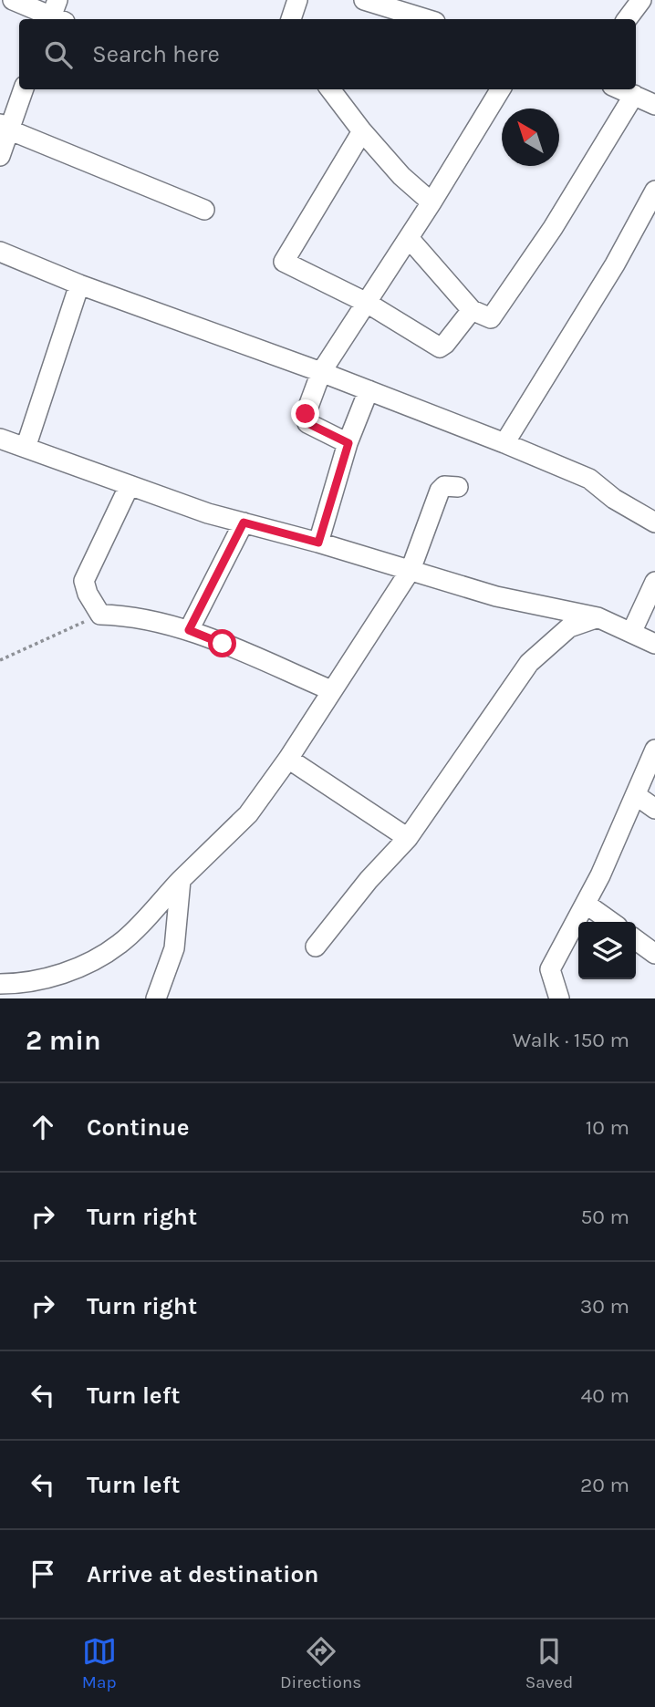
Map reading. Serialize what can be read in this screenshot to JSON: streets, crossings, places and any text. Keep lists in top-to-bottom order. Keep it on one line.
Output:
{"north":"top left","page":{"search":"Search here","heading":["2 min","Walk · 150 m"],"list":[["Continue","10 m"],["Turn right","50 m"],["Turn right","30 m"],["Turn left","40 m"],["Turn left","20 m"],"Arrive at destination"],"nav":["Map","Directions","Saved"]}}
